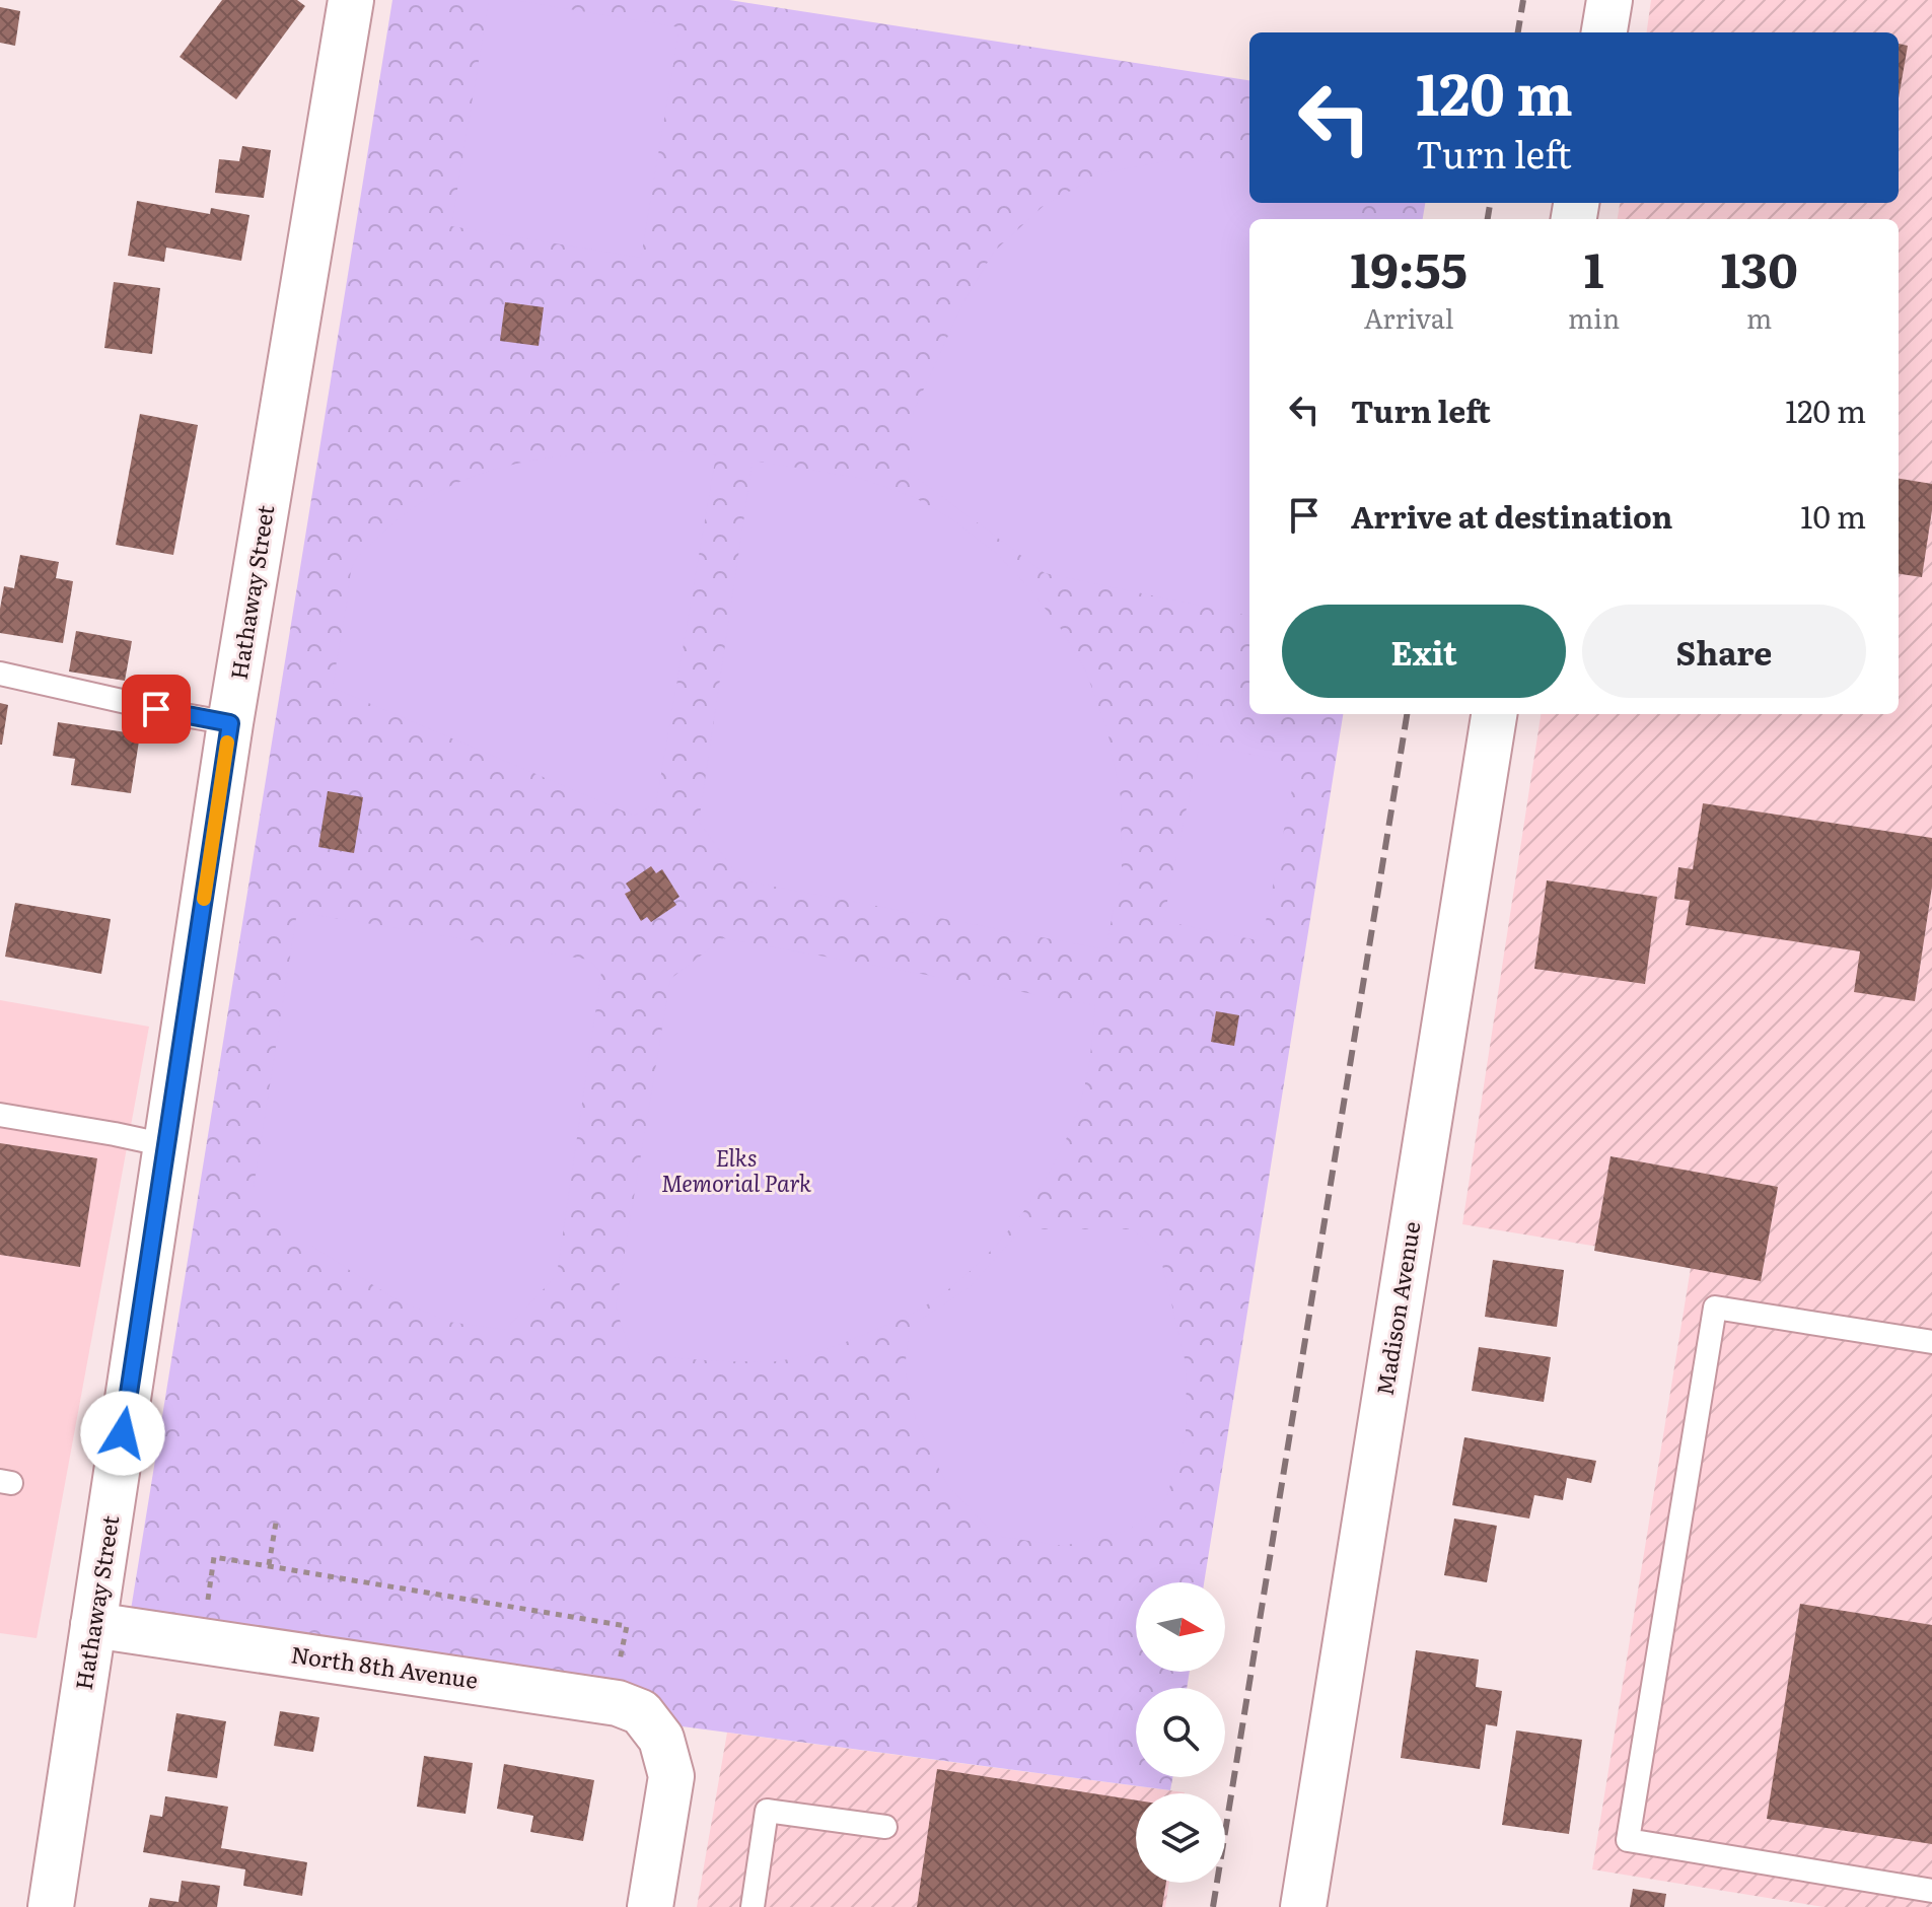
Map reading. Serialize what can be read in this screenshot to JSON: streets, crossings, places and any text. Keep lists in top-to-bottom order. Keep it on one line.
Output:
{"streets":{"street":["Hathaway Street","Madison Avenue","North 8th Avenue"]},"crossings":[["Hathaway Street","North 8th Avenue"]],"parks":["Elks Memorial Park"],"north":"right","page":{"turn":["120 m","Turn left"],"eta":["19:55","Arrival","1","min","130","m"],"list":[{"name":"Turn left","value":"120 m"},{"name":"Arrive at destination","value":"10 m"}],"buttons":["Exit","Share"]}}
